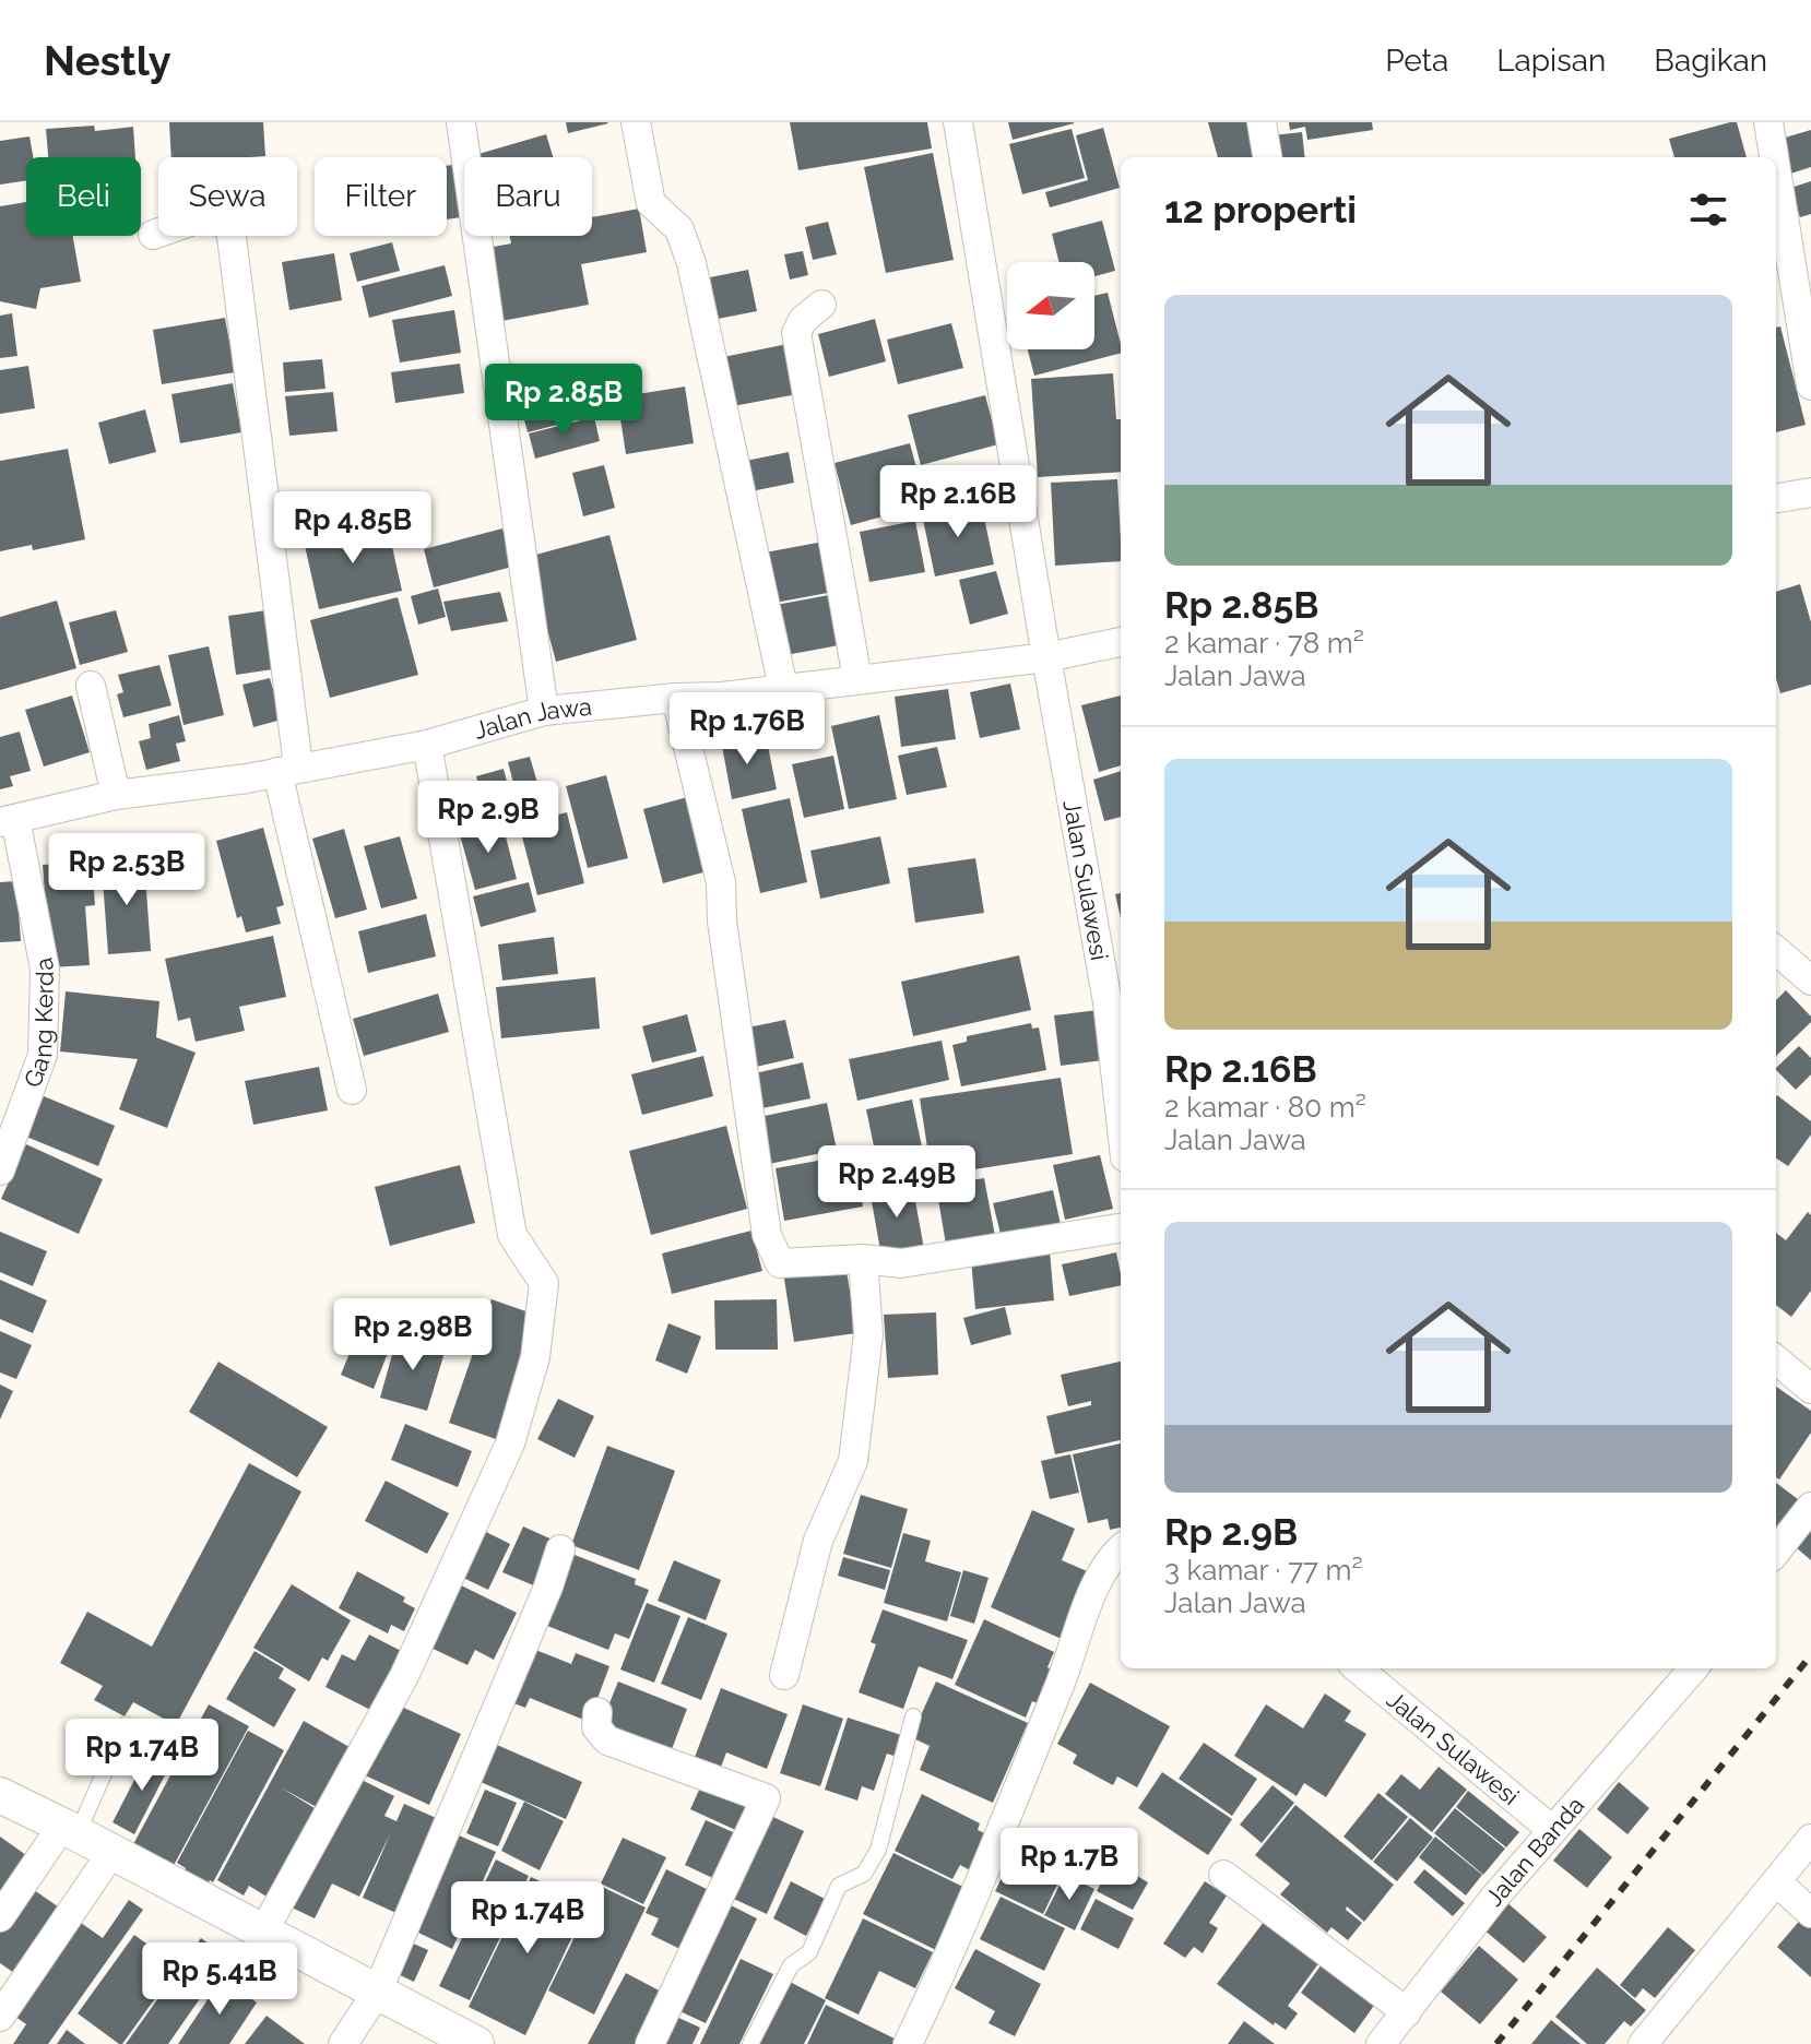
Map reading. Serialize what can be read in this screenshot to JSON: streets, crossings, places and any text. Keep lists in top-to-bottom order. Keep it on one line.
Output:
{"streets":{"street":["Jalan Jawa","Jalan Sulawesi","Gang Kerda","Jalan Banda"]},"crossings":[["Jalan Jawa","Jalan Sulawesi"],["Jalan Jawa","Gang Kerda"],["Jalan Sulawesi","Jalan Banda"]],"north":"left","page":{"header":"Nestly","nav":["Peta","Lapisan","Bagikan"],"chip":["Beli","Sewa","Filter","Baru"],"heading":"12 properti","list":[{"name":"Rp 2.85B","note":"2 kamar · 78 m² · Jalan Jawa"},{"name":"Rp 2.16B","note":"2 kamar · 80 m² · Jalan Jawa"},{"name":"Rp 2.9B","note":"3 kamar · 77 m² · Jalan Jawa"}],"price":["Rp 2.85B","Rp 2.16B","Rp 4.85B","Rp 1.76B","Rp 2.9B","Rp 2.53B","Rp 2.49B","Rp 2.98B","Rp 1.74B","Rp 1.7B","Rp 1.74B","Rp 5.41B"]}}
